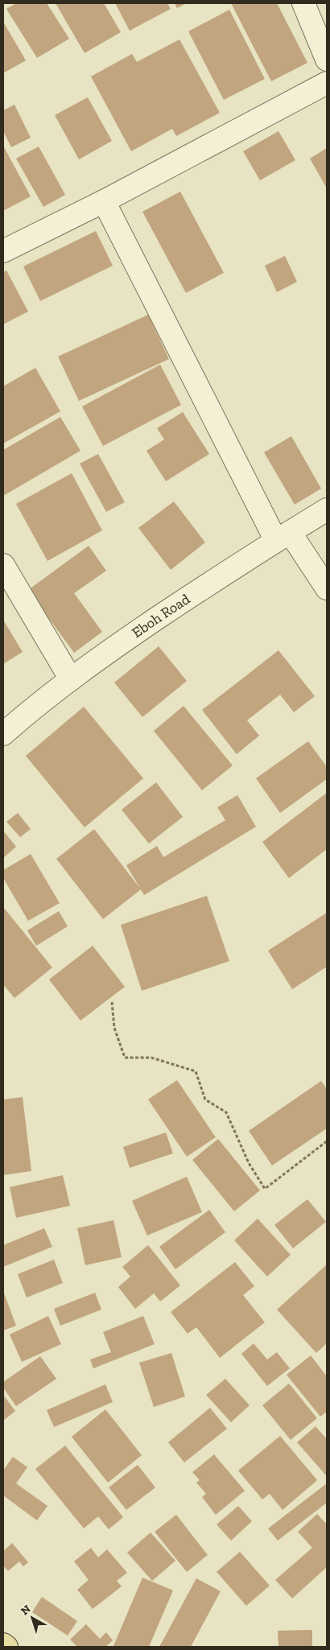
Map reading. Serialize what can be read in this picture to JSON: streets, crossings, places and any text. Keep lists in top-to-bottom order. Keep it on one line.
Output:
{"streets":{"street":["Eboh Road"]},"north":"top left"}
